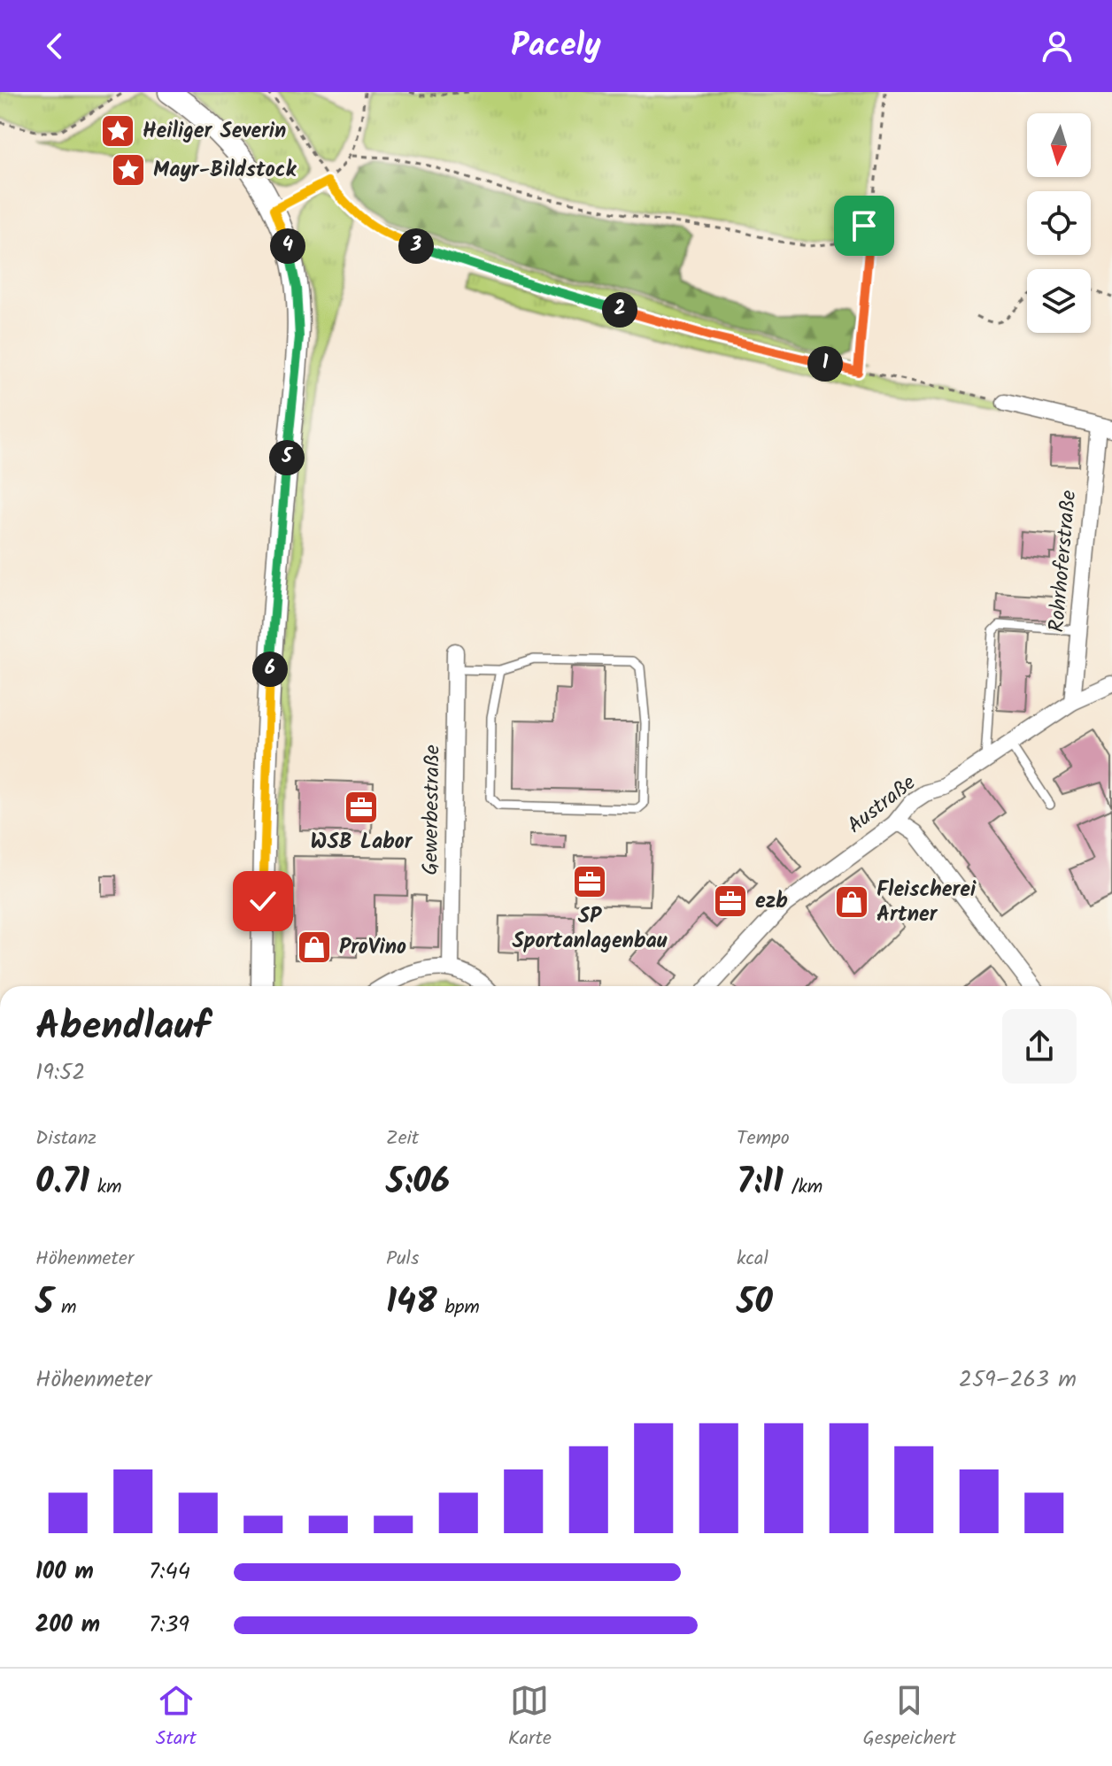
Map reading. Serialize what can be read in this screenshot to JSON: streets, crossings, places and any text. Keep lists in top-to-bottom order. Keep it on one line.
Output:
{"streets":{"street":["Rohrhoferstraße","Austraße","Gewerbestraße"]},"crossings":[["Rohrhoferstraße","Austraße"]],"places":{"place":["Heiliger Severin","Mayr-Bildstock"],"office":["WSB Labor","SP Sportanlagenbau","ezb"],"shop":["Fleischerei Artner","ProVino"]},"north":"bottom","page":{"header":"Pacely","pins":["3","4","2","1","5","6"],"heading":["Abendlauf","19:52"],"stats":[["Distanz","0.71 km"],["Zeit","5:06"],["Tempo","7:11 /km"],["Höhenmeter","5 m"],["Puls","148 bpm"],["kcal","50"]],"chart":["Höhenmeter","259–263 m"],"list":[{"name":"100 m","note":"7:44"},{"name":"200 m","note":"7:39"}],"tabs":["Start","Karte","Gespeichert"]}}
